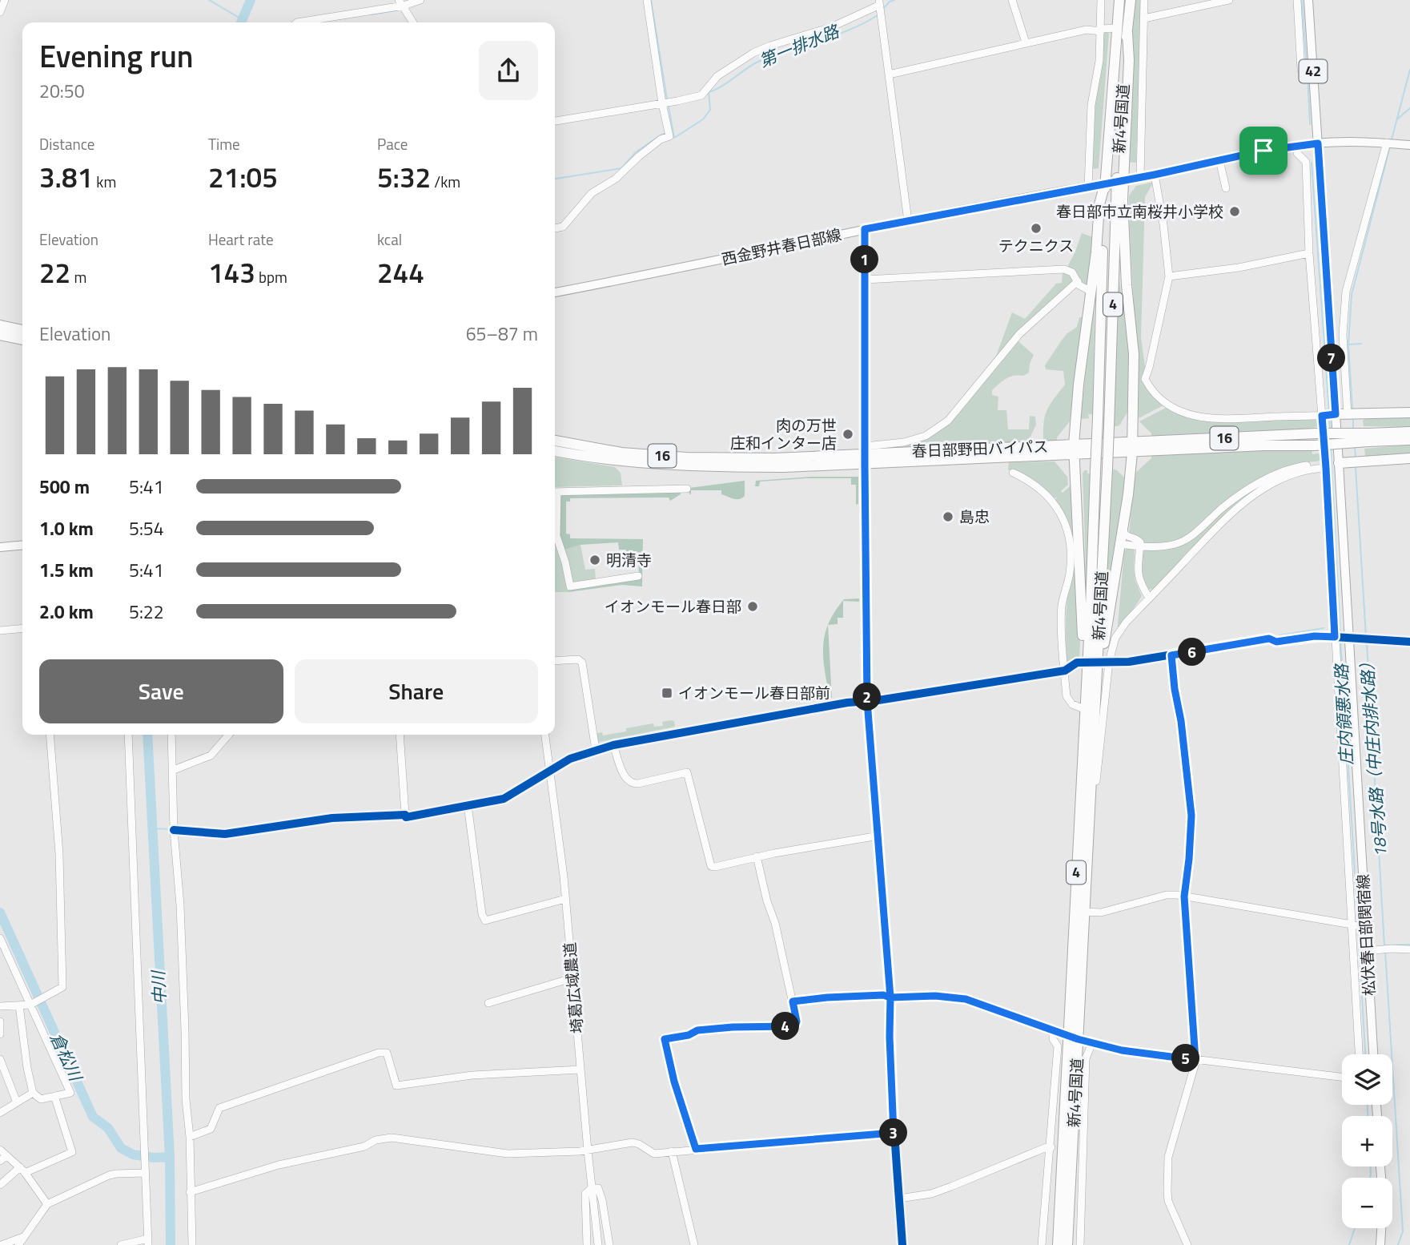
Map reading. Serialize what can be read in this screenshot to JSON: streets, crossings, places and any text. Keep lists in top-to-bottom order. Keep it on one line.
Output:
{"streets":{"highway":["新4号国道","4","16","春日部野田バイパス"],"main road":["42","西金野井春日部線","松伏春日部関宿線"],"street":["埼葛広域農道"]},"crossings":[["新4号国道","西金野井春日部線"],["新4号国道","4"],["西金野井春日部線","4"],["西金野井春日部線","松伏春日部関宿線"],["4","春日部野田バイパス"]],"water":["第一排水路","庄内領悪水路","18号水路（中庄内排水路）","中川","倉松川"],"places":{"other":["春日部市立南桜井小学校","テクニクス","肉の万世 庄和インター店","島忠","明清寺","イオンモール春日部"],"transit":["イオンモール春日部前"]},"page":{"heading":["Evening run","20:50"],"stats":[["Distance","3.81 km"],["Time","21:05"],["Pace","5:32 /km"],["Elevation","22 m"],["Heart rate","143 bpm"],["kcal","244"]],"pins":["1","7","6","2","4","5","3"],"chart":["Elevation","65–87 m"],"list":[{"name":"500 m","note":"5:41"},{"name":"1.0 km","note":"5:54"},{"name":"1.5 km","note":"5:41"},{"name":"2.0 km","note":"5:22"}],"buttons":["Save","Share"],"map_buttons":["+","−"]}}
